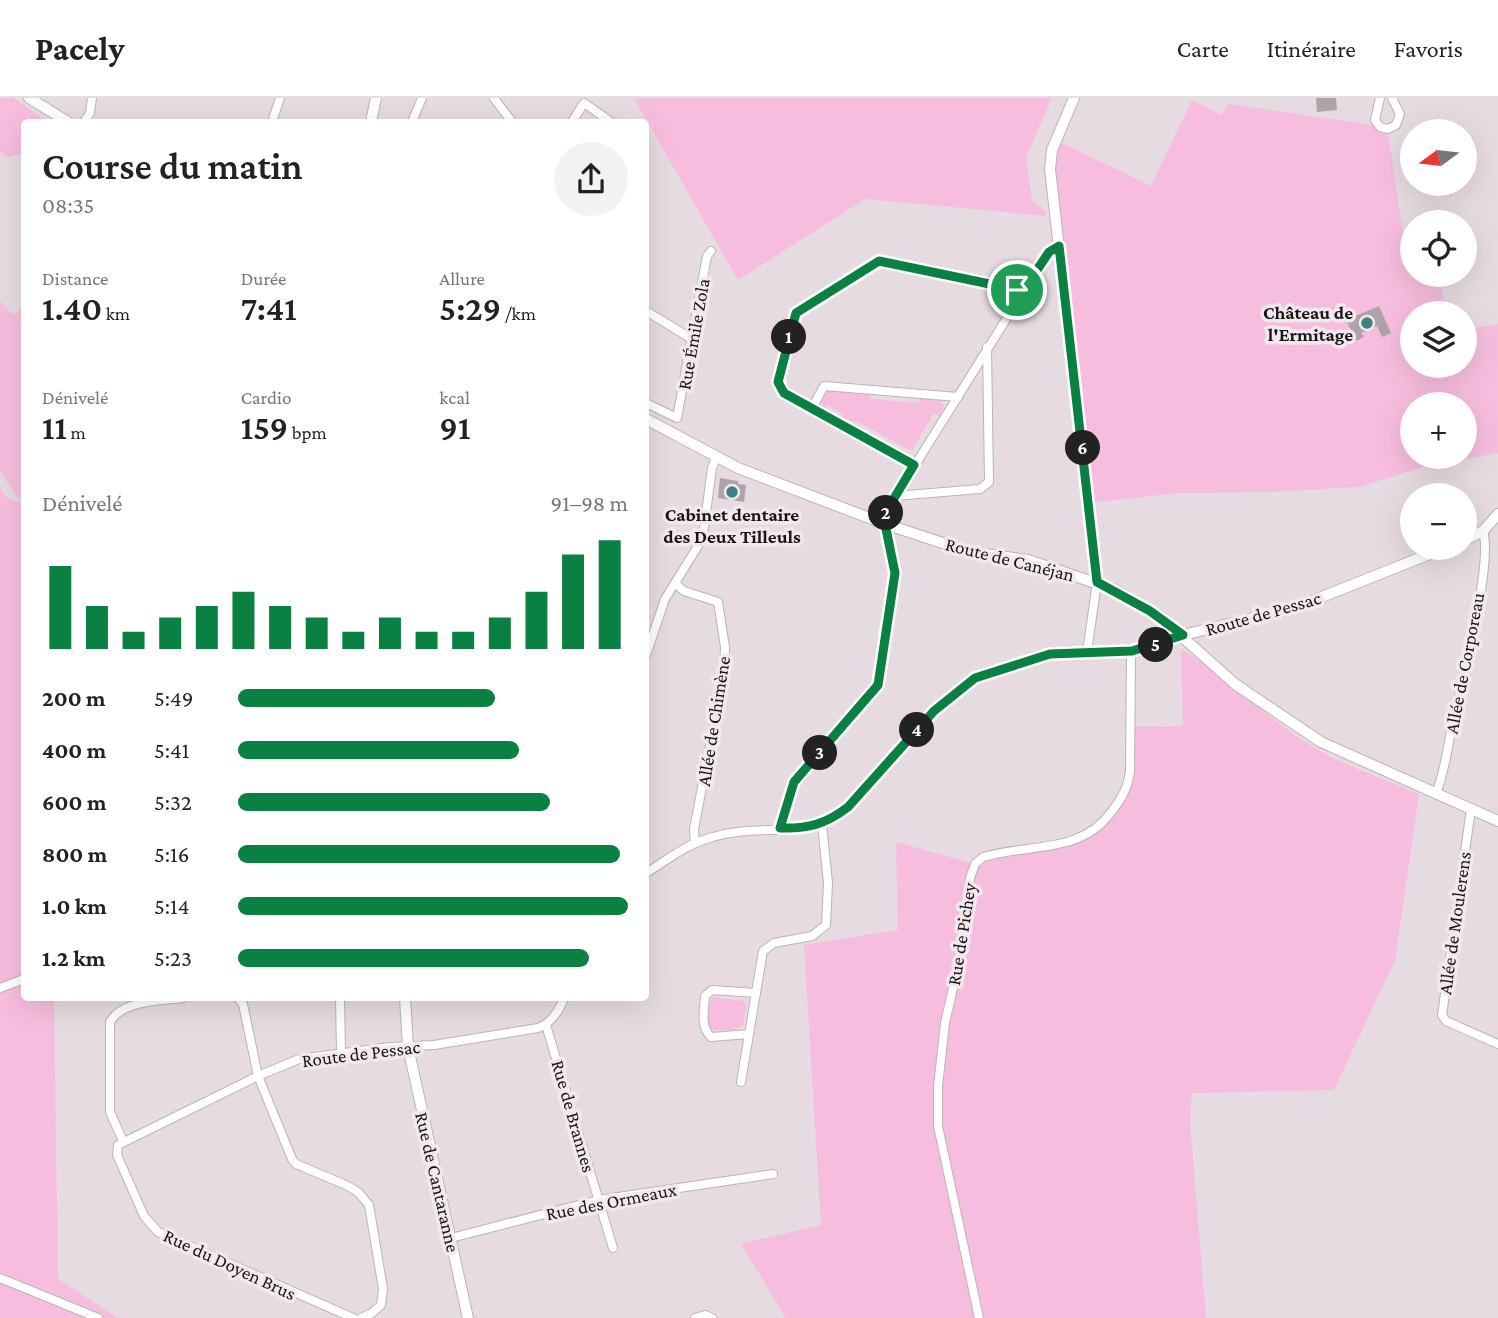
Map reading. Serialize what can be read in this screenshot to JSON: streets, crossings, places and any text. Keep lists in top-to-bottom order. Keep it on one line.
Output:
{"streets":{"street":["Rue Émile Zola","Route de Canéjan","Route de Pessac","Allée de Corporeau","Allée de Chimène","Allée de Moulerens","Rue de Pichey","Rue de Brannes","Rue de Cantaranne","Rue des Ormeaux","Rue du Doyen Brus"]},"crossings":[["Route de Canéjan","Route de Pessac"],["Route de Canéjan","Allée de Corporeau"],["Route de Canéjan","Allée de Moulerens"],["Route de Pessac","Allée de Chimène"],["Route de Pessac","Rue de Pichey"],["Route de Pessac","Rue de Brannes"],["Route de Pessac","Rue de Cantaranne"],["Route de Pessac","Rue du Doyen Brus"],["Rue de Brannes","Rue des Ormeaux"],["Rue de Cantaranne","Rue des Ormeaux"]],"places":["Château de l'Ermitage","Cabinet dentaire des Deux Tilleuls"],"north":"left","page":{"header":"Pacely","nav":["Carte","Itinéraire","Favoris"],"map_buttons":["+","−"],"heading":["Course du matin","08:35"],"stats":[["Distance","1.40 km"],["Durée","7:41"],["Allure","5:29 /km"],["Dénivelé","11 m"],["Cardio","159 bpm"],["kcal","91"]],"pins":["1","6","2","5","4","3"],"chart":["Dénivelé","91–98 m"],"list":[{"name":"200 m","note":"5:49"},{"name":"400 m","note":"5:41"},{"name":"600 m","note":"5:32"},{"name":"800 m","note":"5:16"},{"name":"1.0 km","note":"5:14"},{"name":"1.2 km","note":"5:23"}]}}
